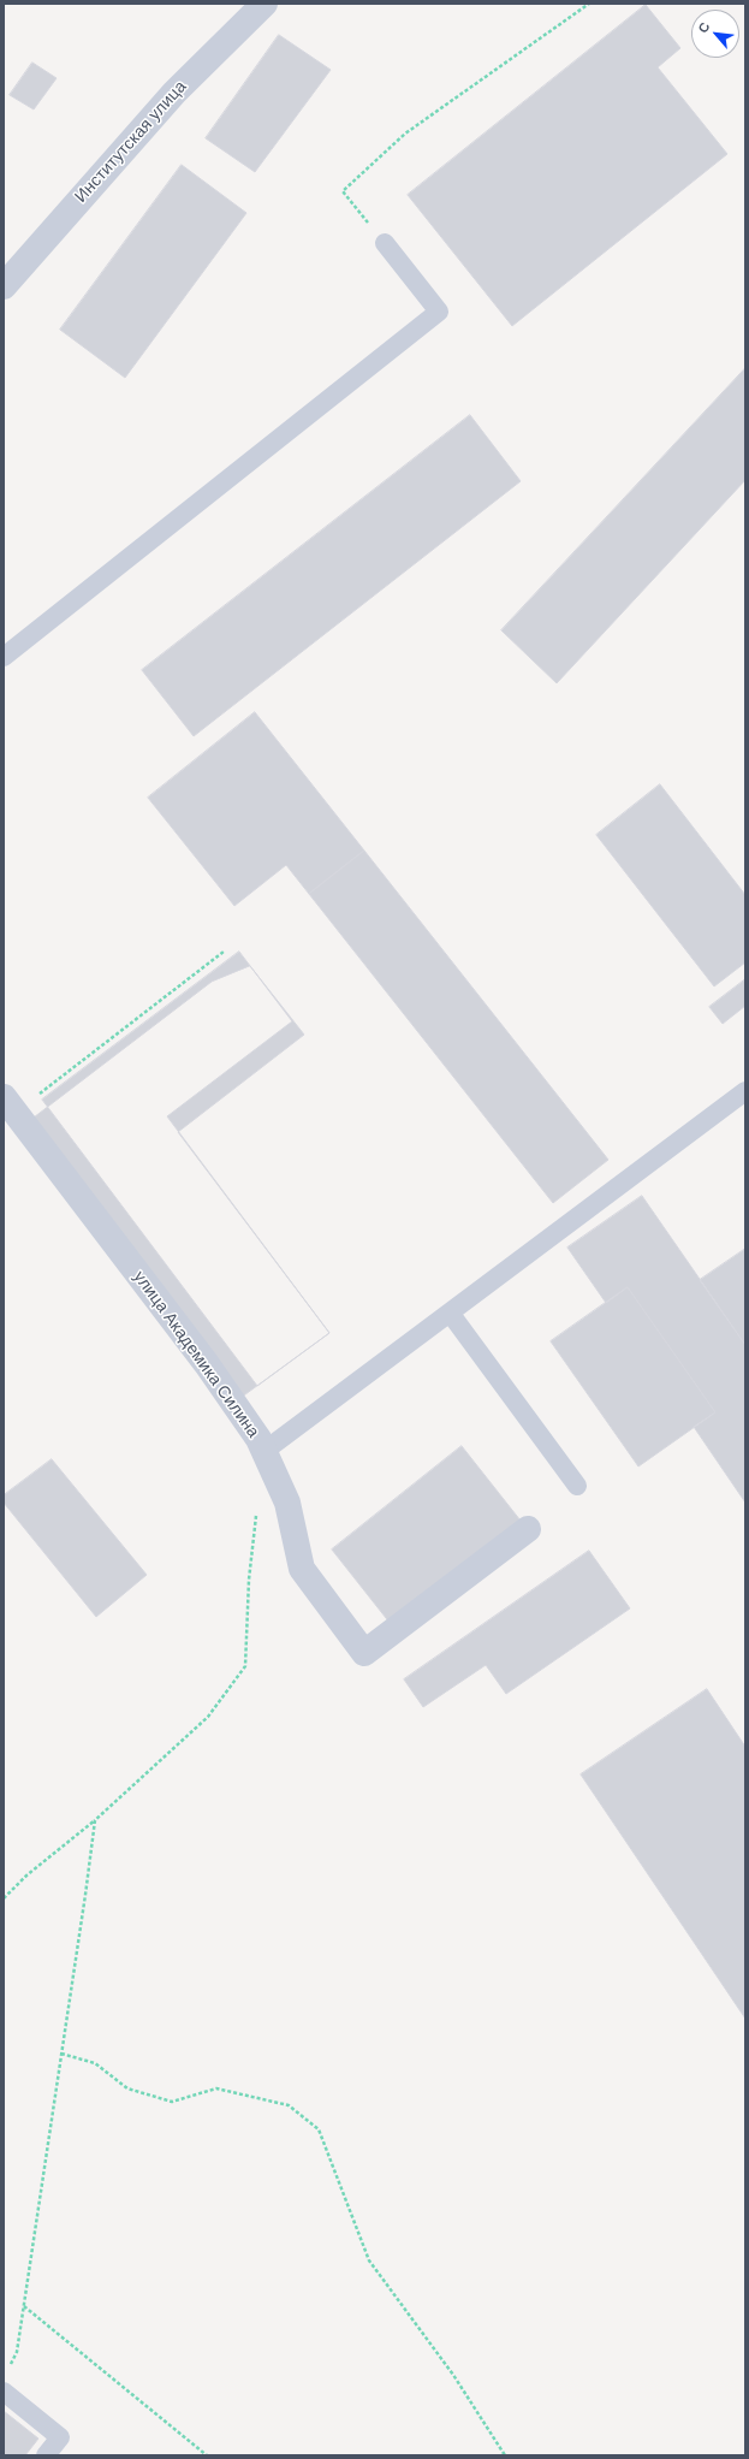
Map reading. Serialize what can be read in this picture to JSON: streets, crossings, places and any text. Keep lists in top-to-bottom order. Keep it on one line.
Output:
{"streets":{"street":["Институтская улица","улица Академика Силина"]},"north":"top left"}
